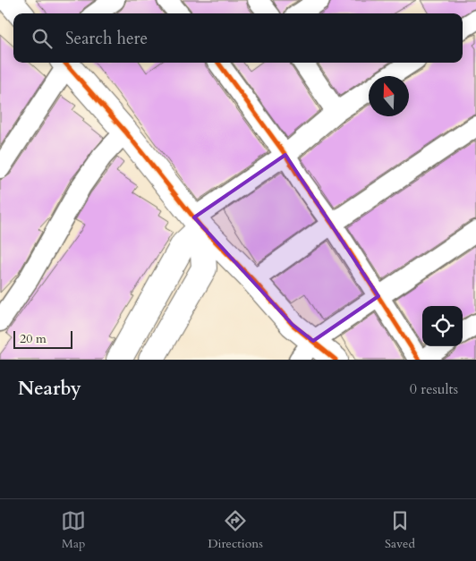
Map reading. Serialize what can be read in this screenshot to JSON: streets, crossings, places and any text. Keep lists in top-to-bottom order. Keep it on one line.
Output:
{"scale_bar":"20 m","north":"top","page":{"search":"Search here","scale":"20 m","heading":["Nearby","0 results"],"nav":["Map","Directions","Saved"]}}
